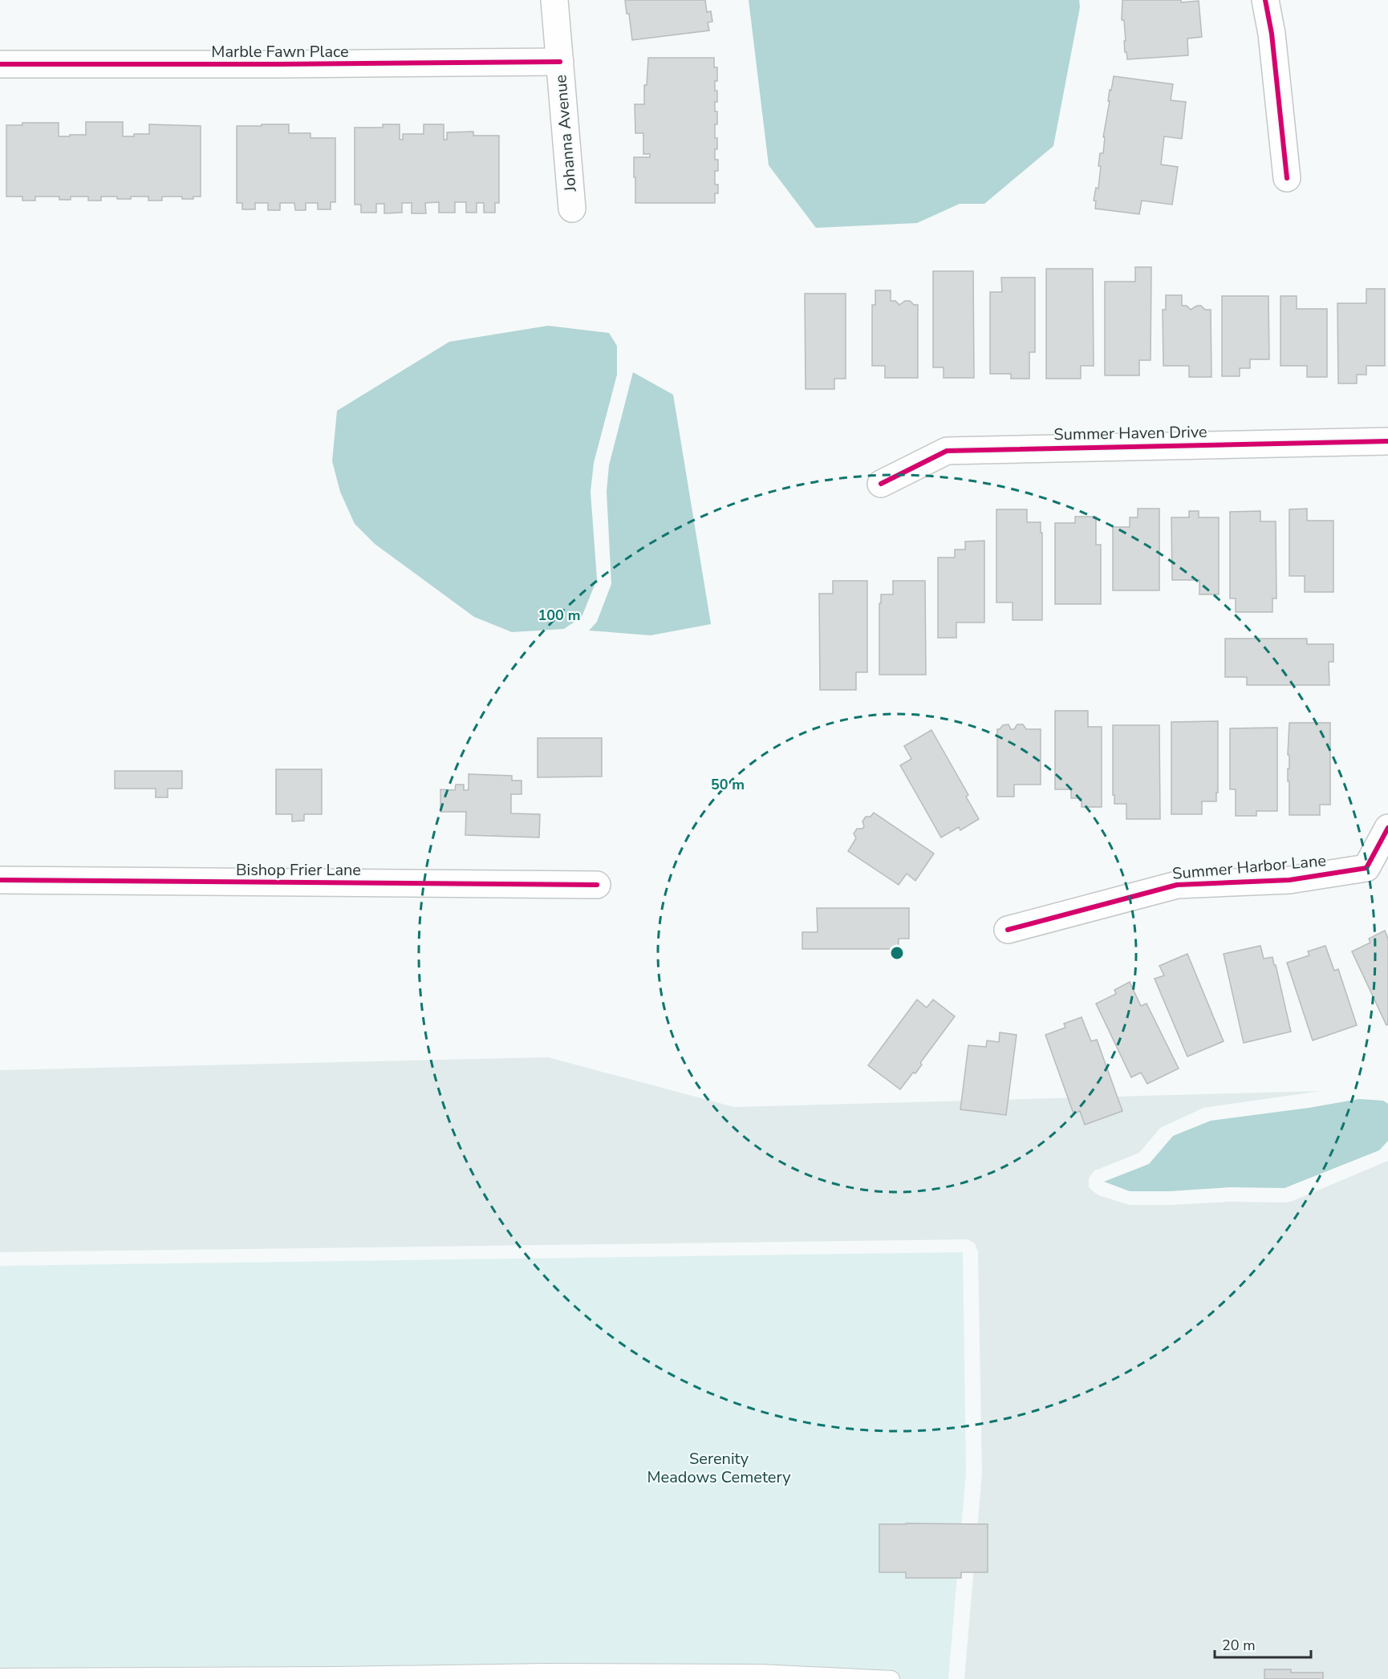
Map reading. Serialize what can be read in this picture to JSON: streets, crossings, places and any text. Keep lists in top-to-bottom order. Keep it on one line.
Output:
{"streets":{"street":["Marble Fawn Place","Johanna Avenue","Summer Haven Drive","Summer Harbor Lane","Bishop Frier Lane"]},"crossings":[["Marble Fawn Place","Johanna Avenue"]],"parks":["Serenity Meadows Cemetery"],"scale_bar":"20 m","rings":["100 m","50 m"]}
